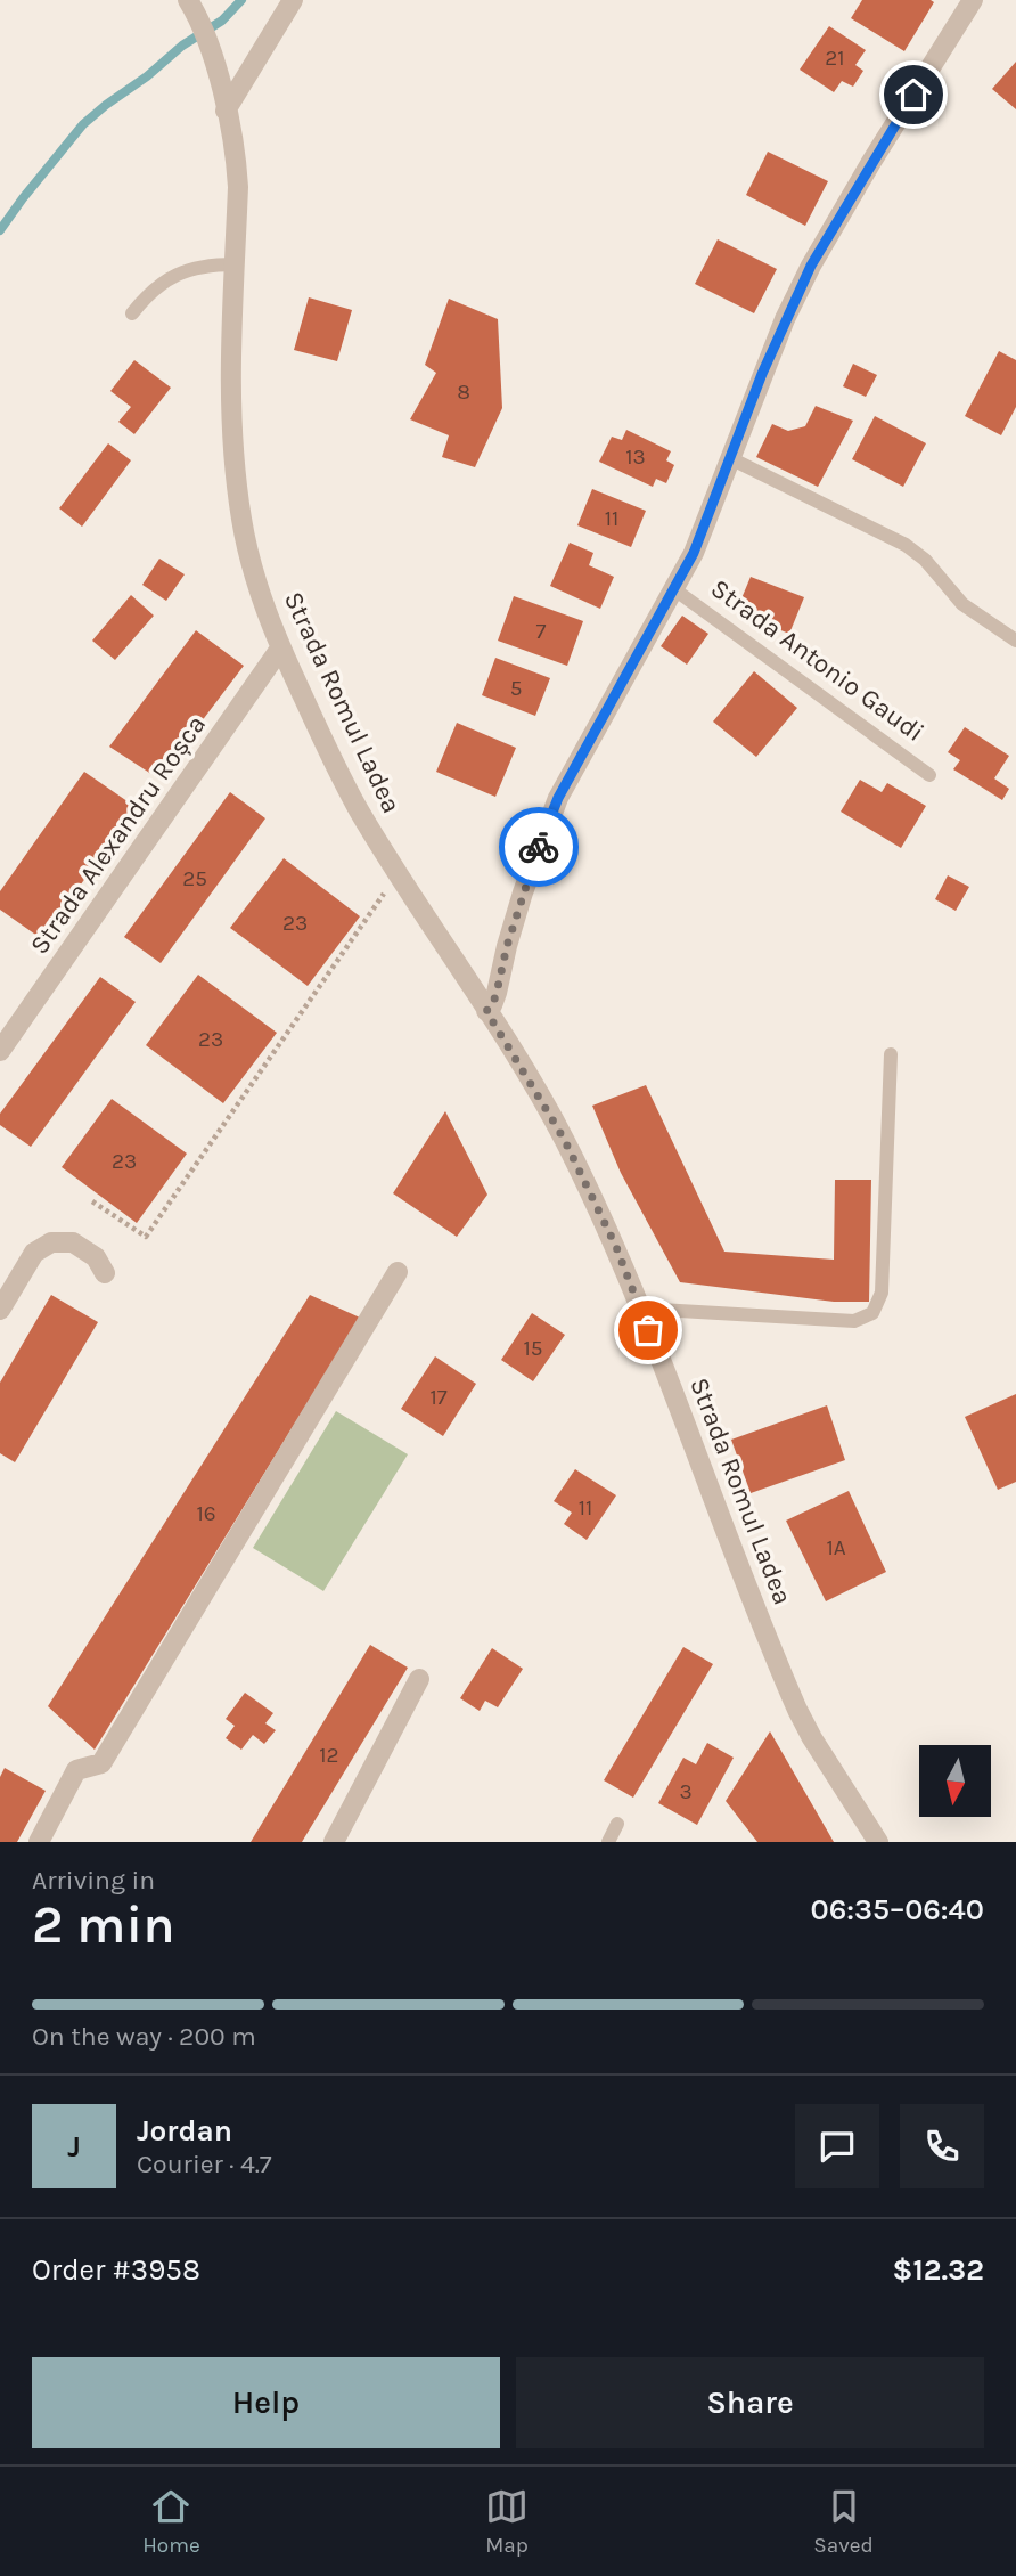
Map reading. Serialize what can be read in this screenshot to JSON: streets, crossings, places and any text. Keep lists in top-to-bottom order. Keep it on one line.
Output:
{"streets":{"street":["Strada Antonio Gaudi","Strada Romul Ladea","Strada Alexandru Roșca"]},"crossings":[["Strada Antonio Gaudi","Strada Romul Ladea"],["Strada Romul Ladea","Strada Alexandru Roșca"]],"house_numbers":["21","8","13","11","7","5","25","23","23","23","15","17","11","16","1A","12","3"],"north":"bottom","page":{"heading":["2 min","Arriving in","06:35–06:40"],"panel":["Jordan","Courier · 4.7","Order #3958","$12.32"],"bar":"On the way · 200 m","round":"J","buttons":["Help","Share"],"tabs":["Home","Map","Saved"]}}
